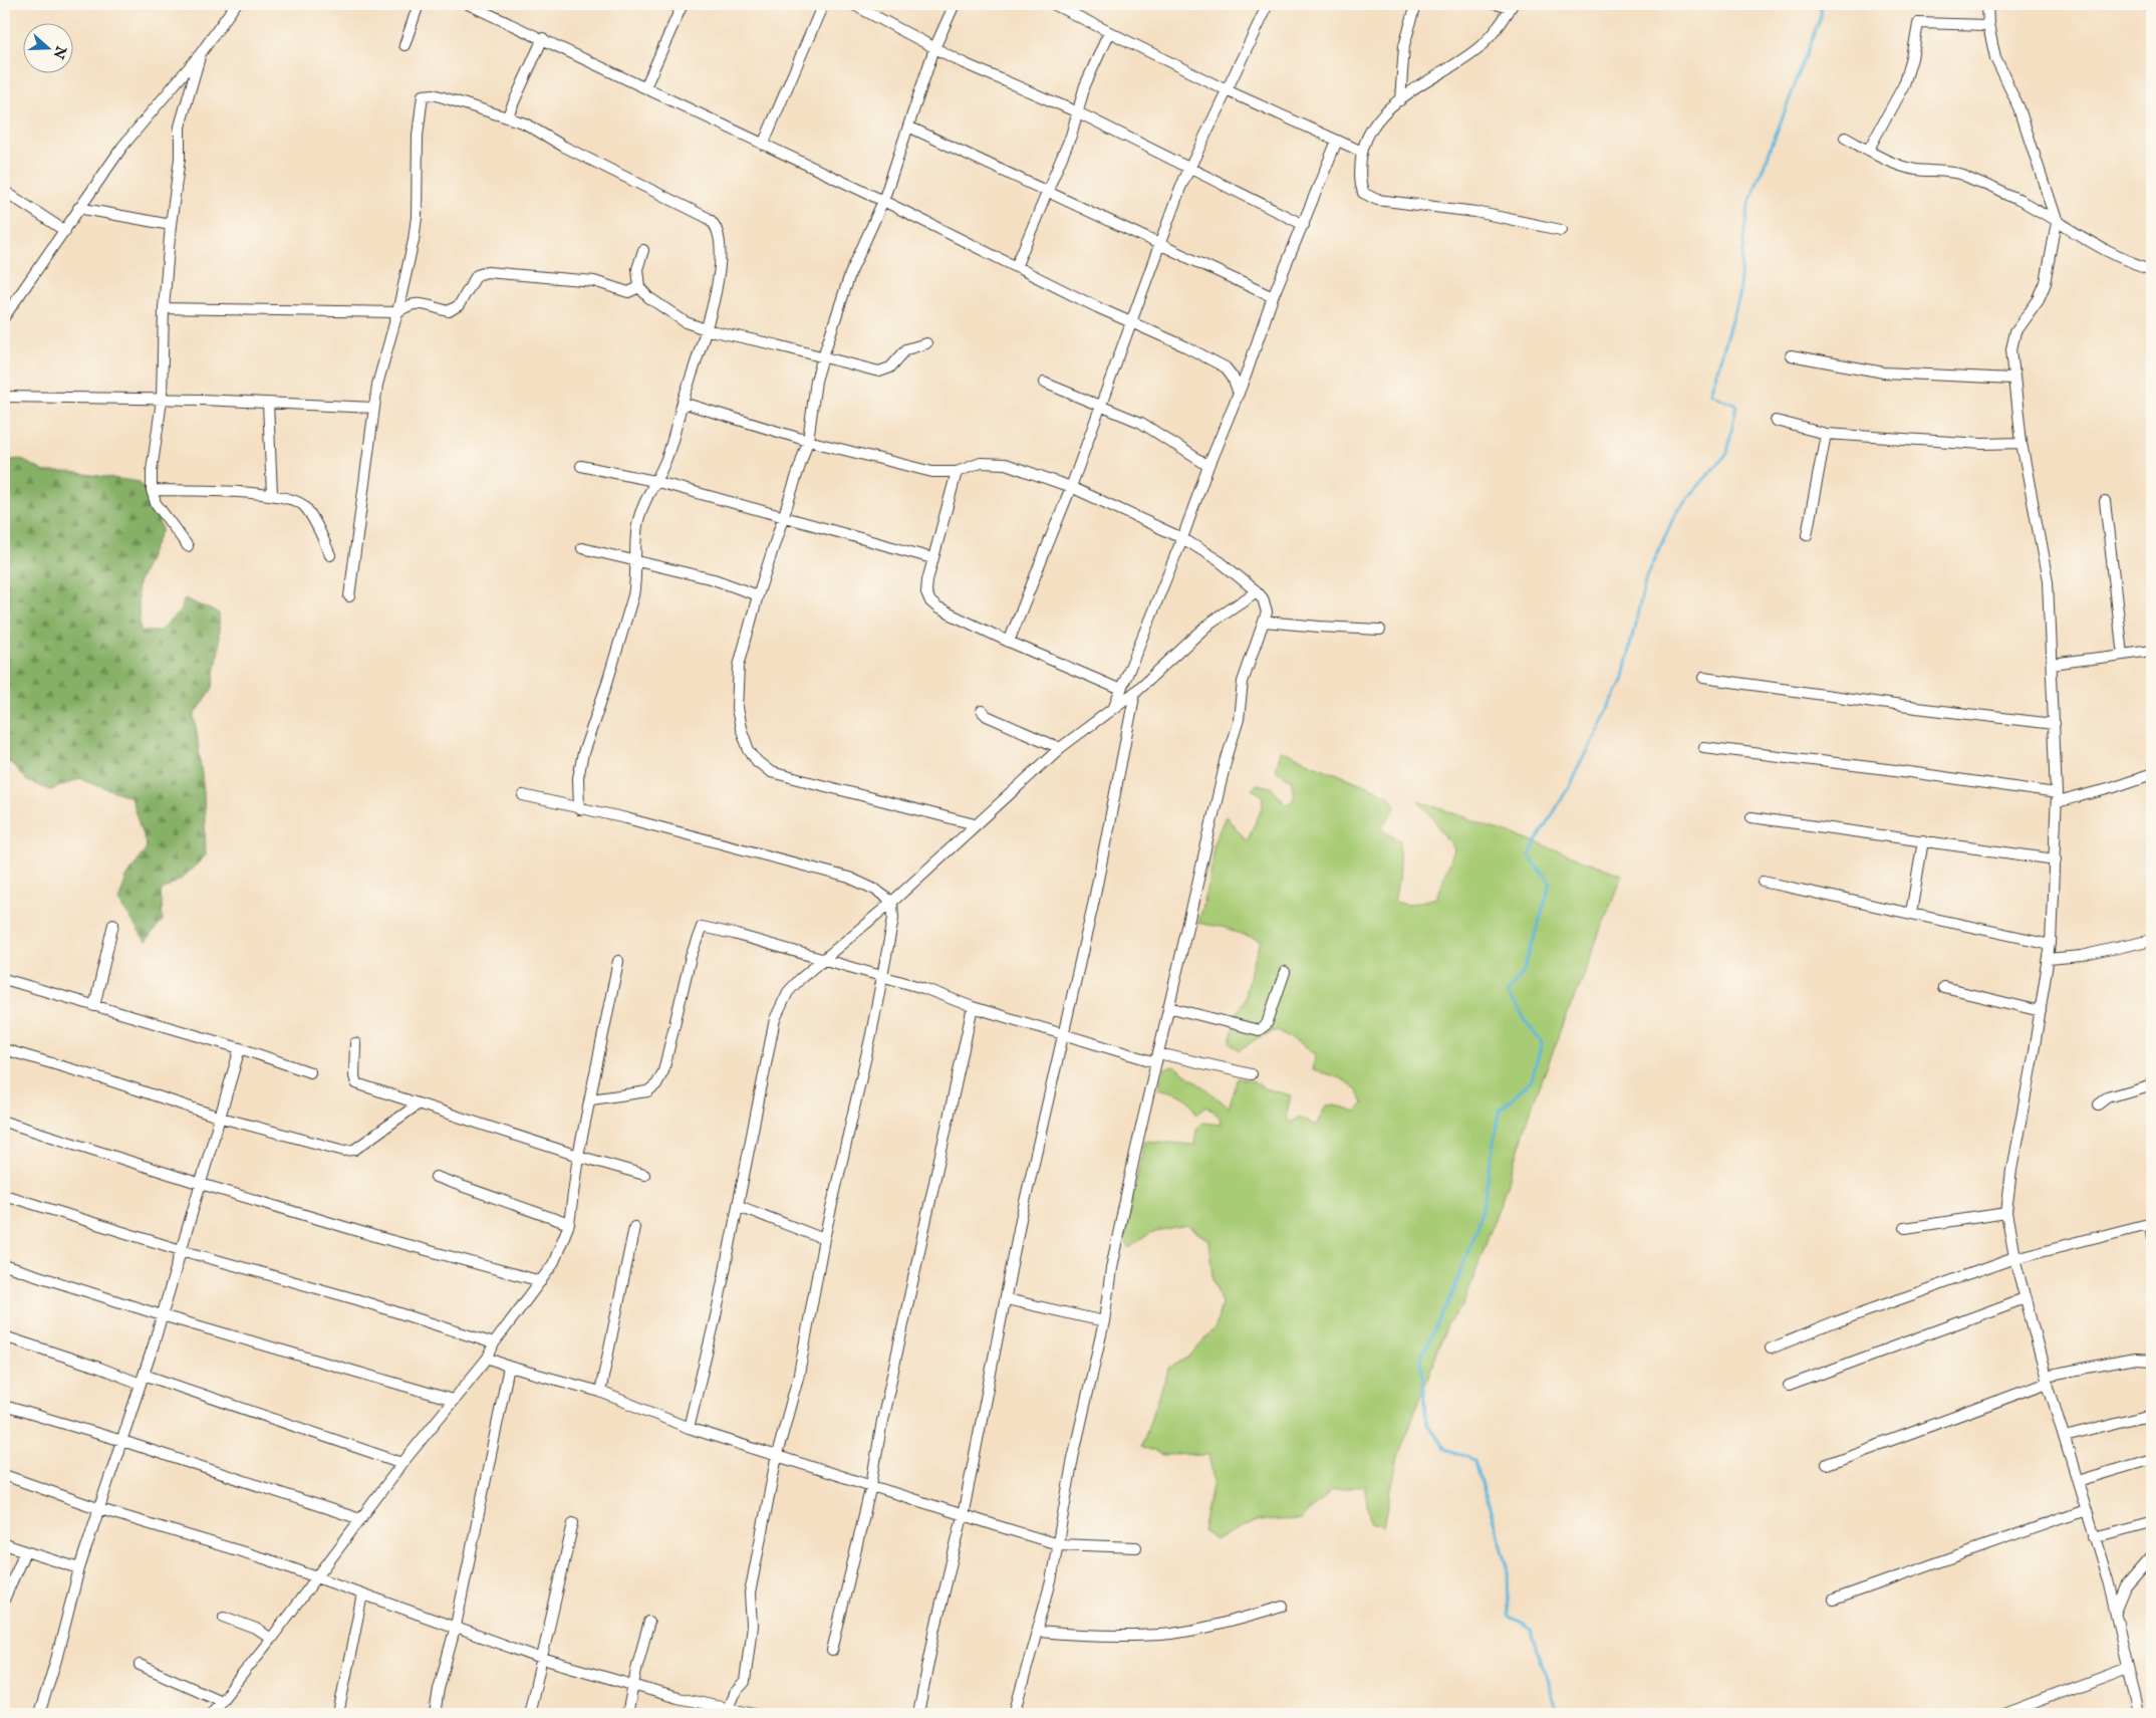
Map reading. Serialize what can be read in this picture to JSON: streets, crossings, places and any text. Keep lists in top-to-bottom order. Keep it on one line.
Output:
{"north":"right"}
